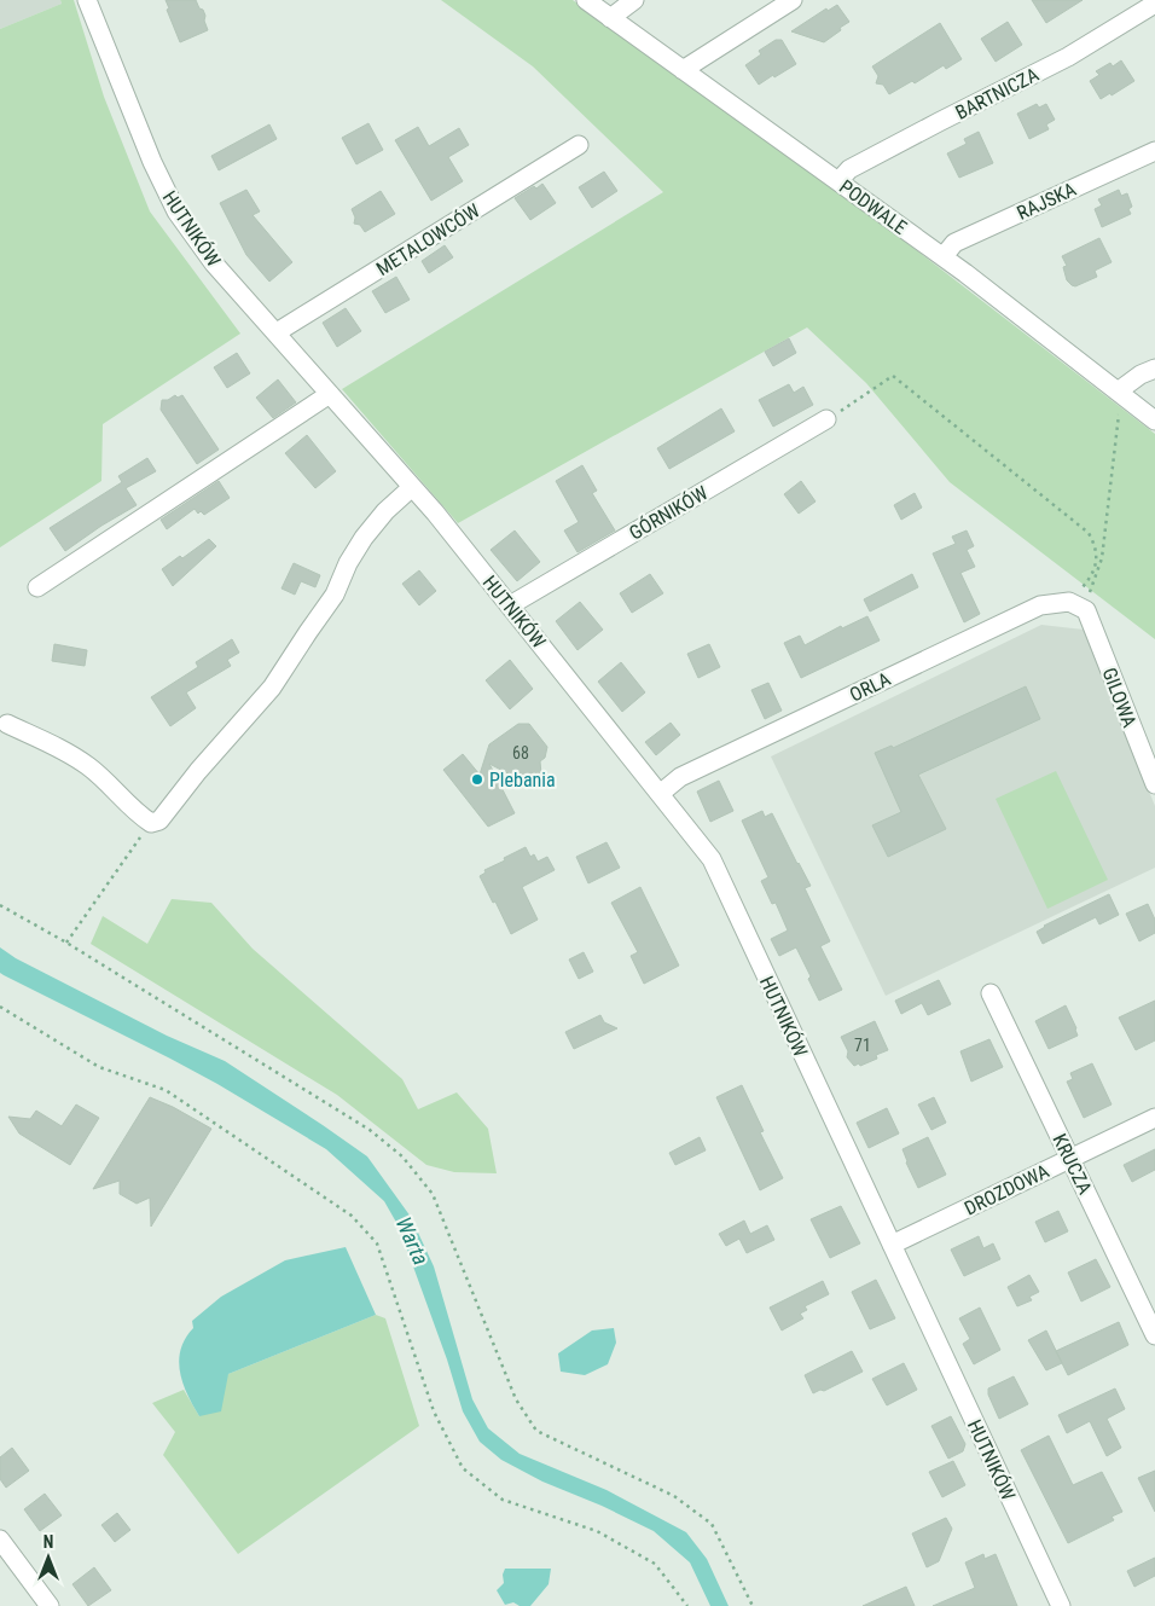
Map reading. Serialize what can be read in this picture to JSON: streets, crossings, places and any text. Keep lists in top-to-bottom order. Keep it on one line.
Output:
{"streets":{"street":["BARTNICZA","RAJSKA","PODWALE","HUTNIKÓW","METALOWCÓW","GÓRNIKÓW","ORLA","GILOWA","KRUCZA","DROZDOWA"]},"crossings":[["BARTNICZA","PODWALE"],["RAJSKA","PODWALE"],["HUTNIKÓW","METALOWCÓW"],["HUTNIKÓW","GÓRNIKÓW"],["HUTNIKÓW","ORLA"],["HUTNIKÓW","DROZDOWA"],["KRUCZA","DROZDOWA"]],"water":["Warta"],"places":["Plebania"],"house_numbers":["68","71"],"north":"top"}
